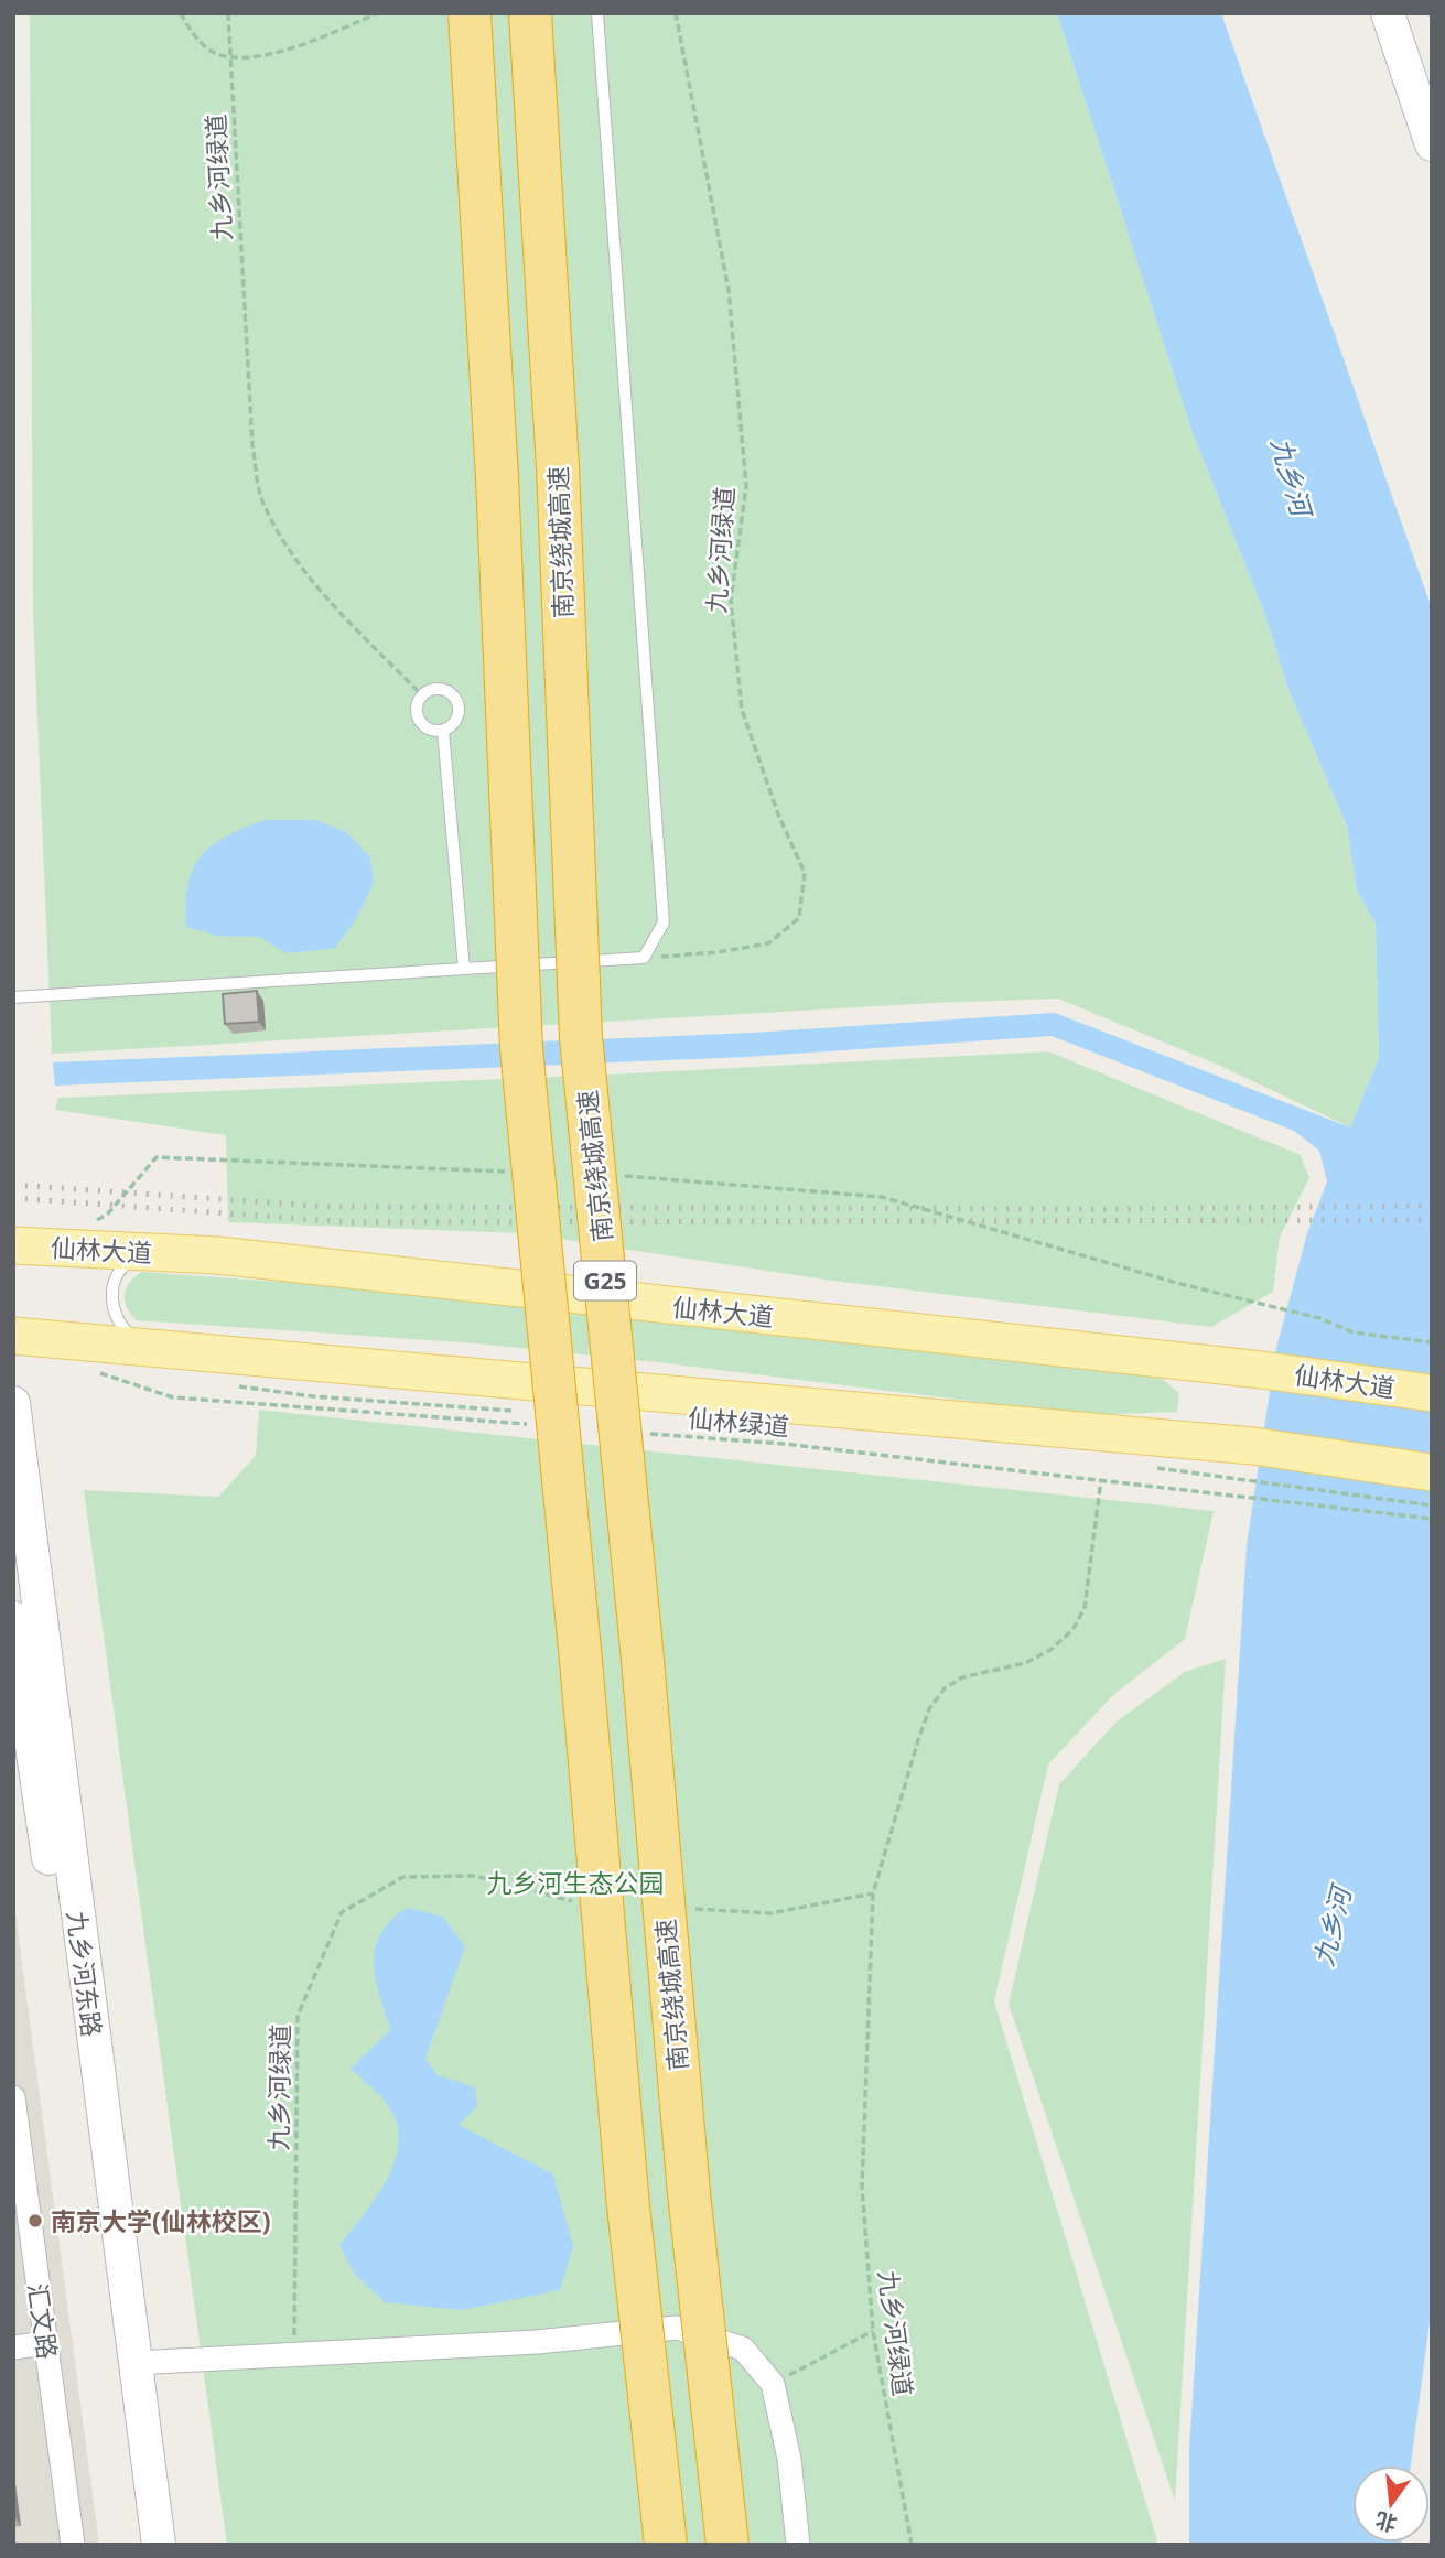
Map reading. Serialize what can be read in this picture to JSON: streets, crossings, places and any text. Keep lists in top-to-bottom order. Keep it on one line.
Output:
{"streets":{"highway":["南京绕城高速","G25"],"main road":["仙林大道","九乡河东路"],"street":["汇文路"],"path":["九乡河绿道","仙林绿道"]},"crossings":[["九乡河绿道","仙林绿道"]],"water":["九乡河"],"parks":["九乡河生态公园"],"places":["南京大学(仙林校区)"],"north":"bottom"}
